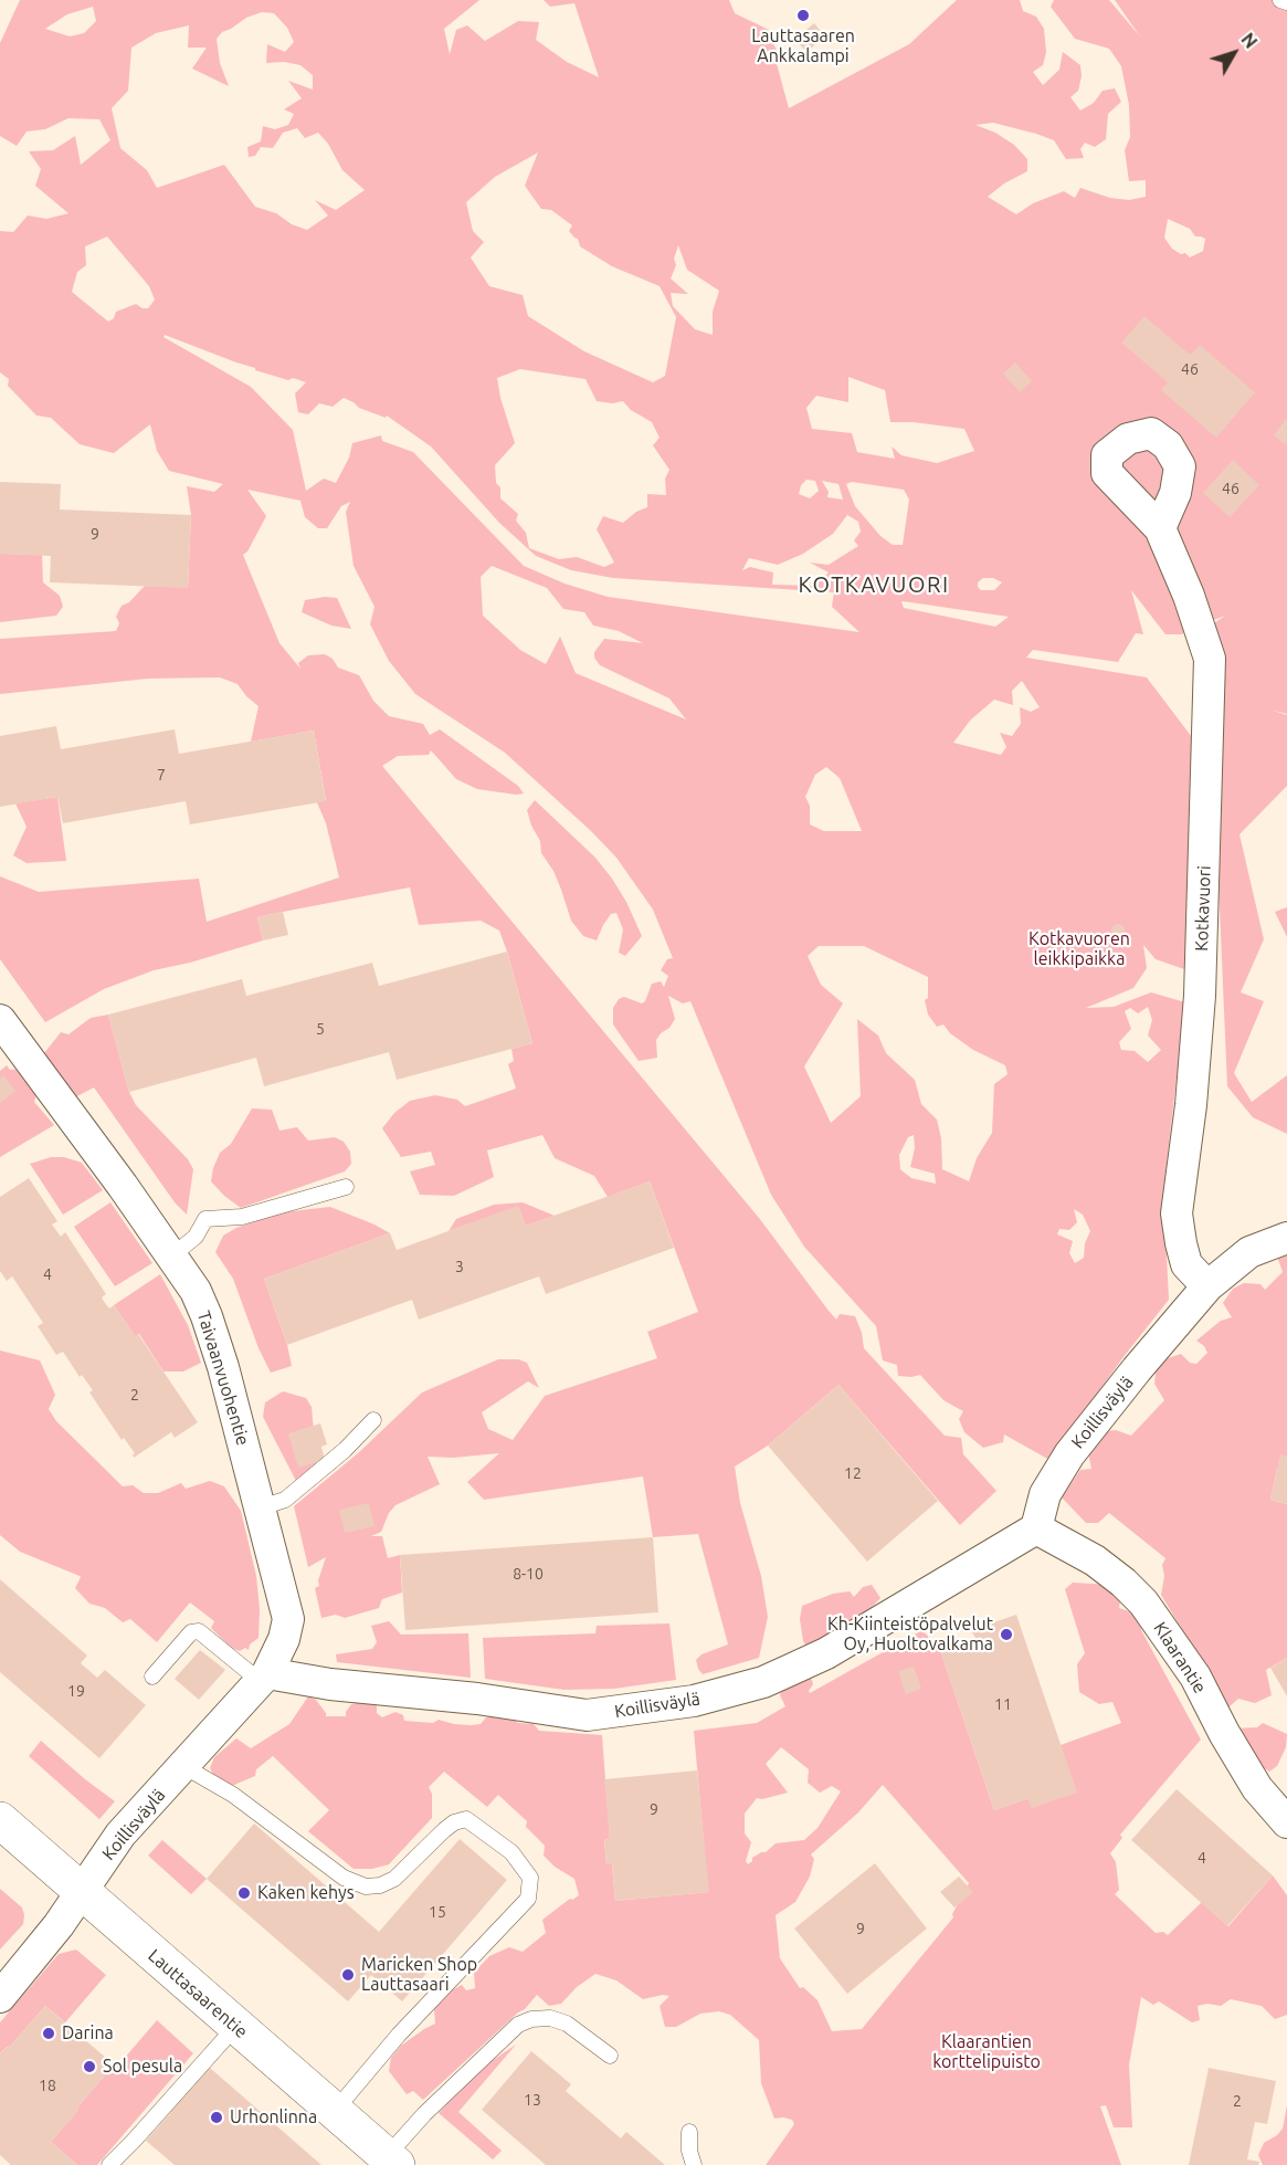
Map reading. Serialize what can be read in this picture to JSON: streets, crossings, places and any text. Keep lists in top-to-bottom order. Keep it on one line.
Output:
{"streets":{"main road":["Lauttasaarentie"],"street":["Kotkavuori","Taivaanvuohentie","Koillisväylä","Klaarantie"]},"crossings":[["Kotkavuori","Koillisväylä"],["Taivaanvuohentie","Koillisväylä"],["Koillisväylä","Klaarantie"],["Koillisväylä","Lauttasaarentie"]],"districts":["KOTKAVUORI"],"parks":["Kotkavuoren leikkipaikka","Klaarantien korttelipuisto"],"places":["Lauttasaaren Ankkalampi","Kh-Kiinteistöpalvelut Oy, Huoltovalkama","Kaken kehys","Maricken Shop Lauttasaari","Darina","Sol pesula","Urhonlinna"],"house_numbers":["46","46","9","7","5","3","4","2","12","8-10","19","11","9","4","15","9","18","13","2"],"north":"top right"}
